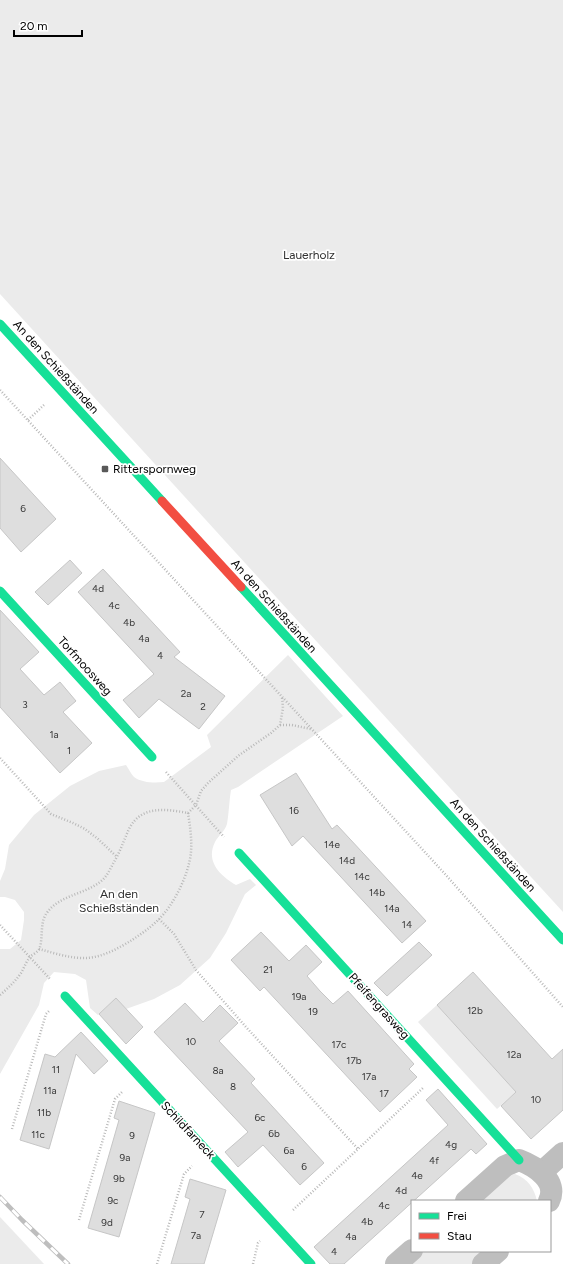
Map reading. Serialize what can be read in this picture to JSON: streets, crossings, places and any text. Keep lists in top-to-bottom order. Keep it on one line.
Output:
{"streets":{"street":["An den Schießständen","Torfmoosweg","Pfeifengrasweg","Schildfarneck"]},"parks":["Lauerholz","An den Schießständen"],"places":{"transit":["Ritterspornweg"]},"house_numbers":["6","4d","4c","4b","4a","4","2a","3","2","1a","1","16","14e","14d","14c","14b","14a","14","21","19a","12b","19","10","17c","12a","17b","11","8a","17a","8","11a","17","10","11b","6c","6b","11c","9","4g","6a","9a","4f","6","4e","9b","4d","9c","4c","7","4b","9d","7a","4a","4"],"legend":["Frei","Stau"],"scale_bar":"20 m"}
